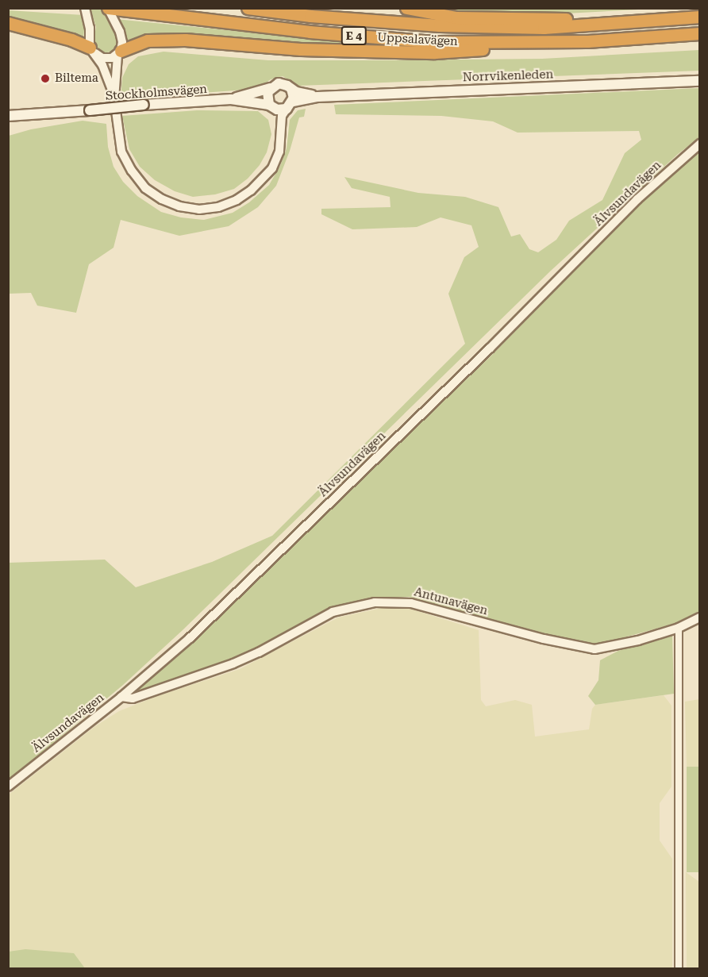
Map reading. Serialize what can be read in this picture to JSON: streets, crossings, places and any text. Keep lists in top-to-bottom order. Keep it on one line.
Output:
{"streets":{"highway":["E 4","Uppsalavägen"],"main road":["Norrvikenleden","Stockholmsvägen"],"street":["Älvsundavägen","Antunavägen"]},"crossings":[["Norrvikenleden","Stockholmsvägen"],["Älvsundavägen","Antunavägen"]],"places":["Biltema"]}
